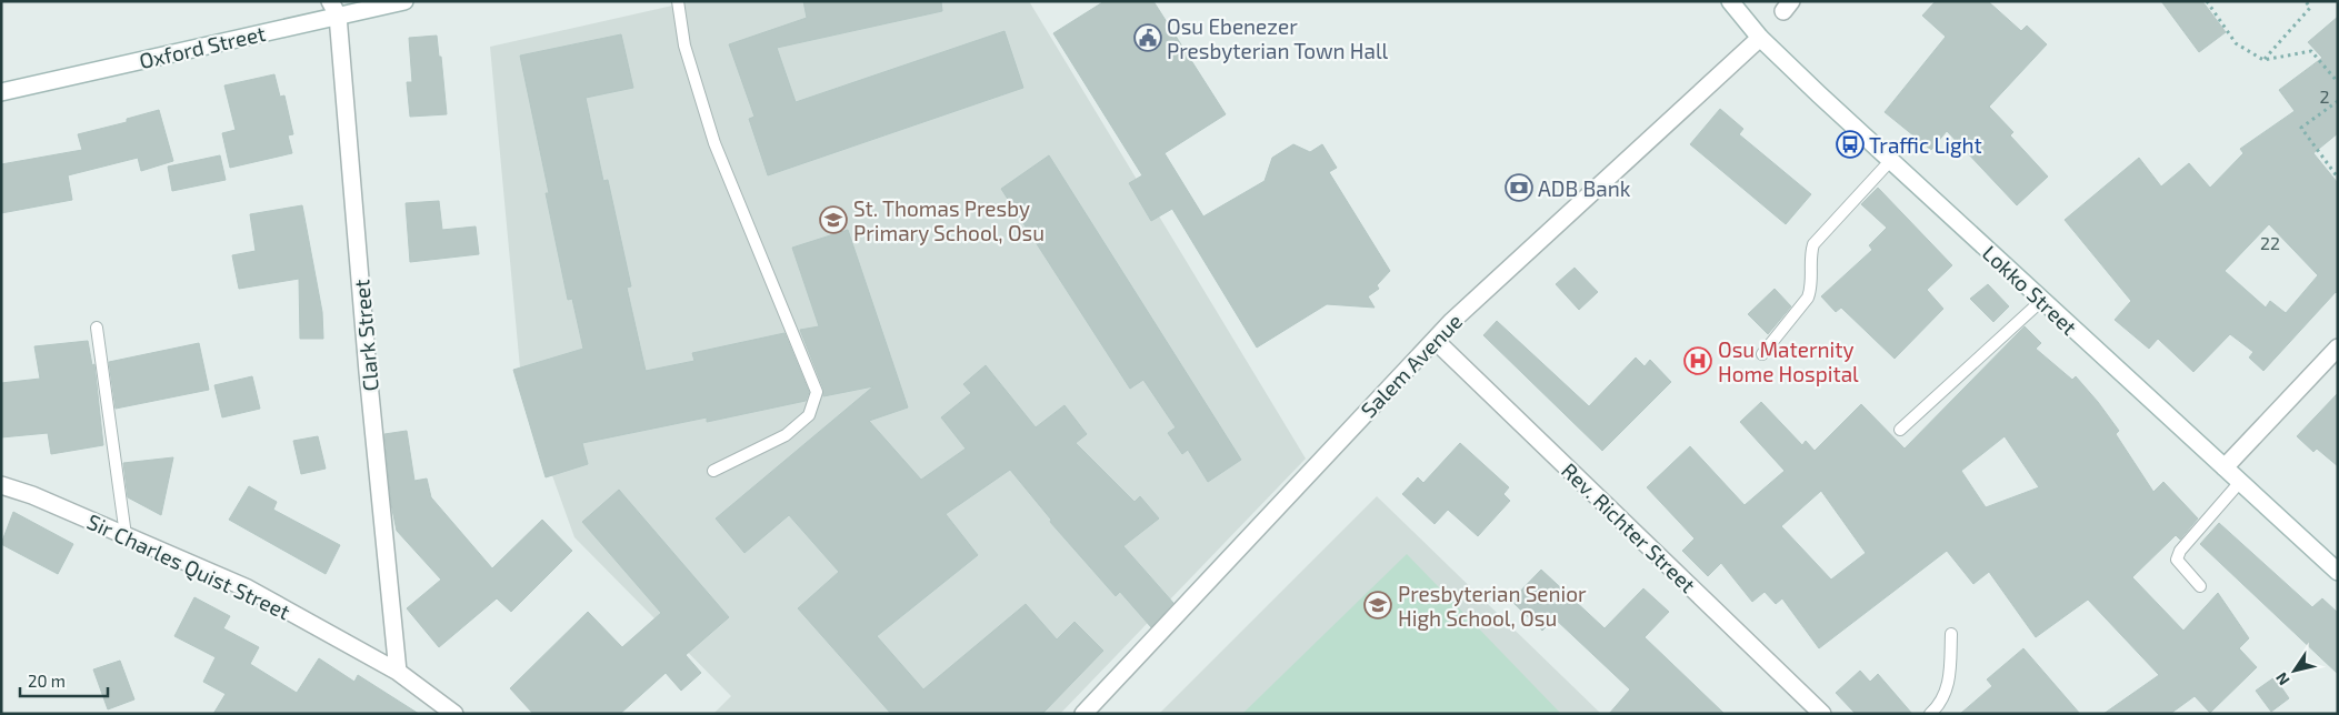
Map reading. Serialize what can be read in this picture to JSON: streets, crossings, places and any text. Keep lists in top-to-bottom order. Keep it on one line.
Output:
{"streets":{"street":["Oxford Street","Lokko Street","Clark Street","Salem Avenue","Rev. Richter Street","Sir Charles Quist Street"]},"crossings":[["Oxford Street","Clark Street"],["Lokko Street","Salem Avenue"],["Clark Street","Sir Charles Quist Street"],["Salem Avenue","Rev. Richter Street"]],"places":{"public building":["Osu Ebenezer Presbyterian Town Hall"],"bus stop":["Traffic Light"],"bank":["ADB Bank"],"school or university":["St. Thomas Presby Primary School, Osu","Presbyterian Senior High School, Osu"],"hospital":["Osu Maternity Home Hospital"]},"house_numbers":["2","22"],"scale_bar":"20 m","north":"bottom left"}
